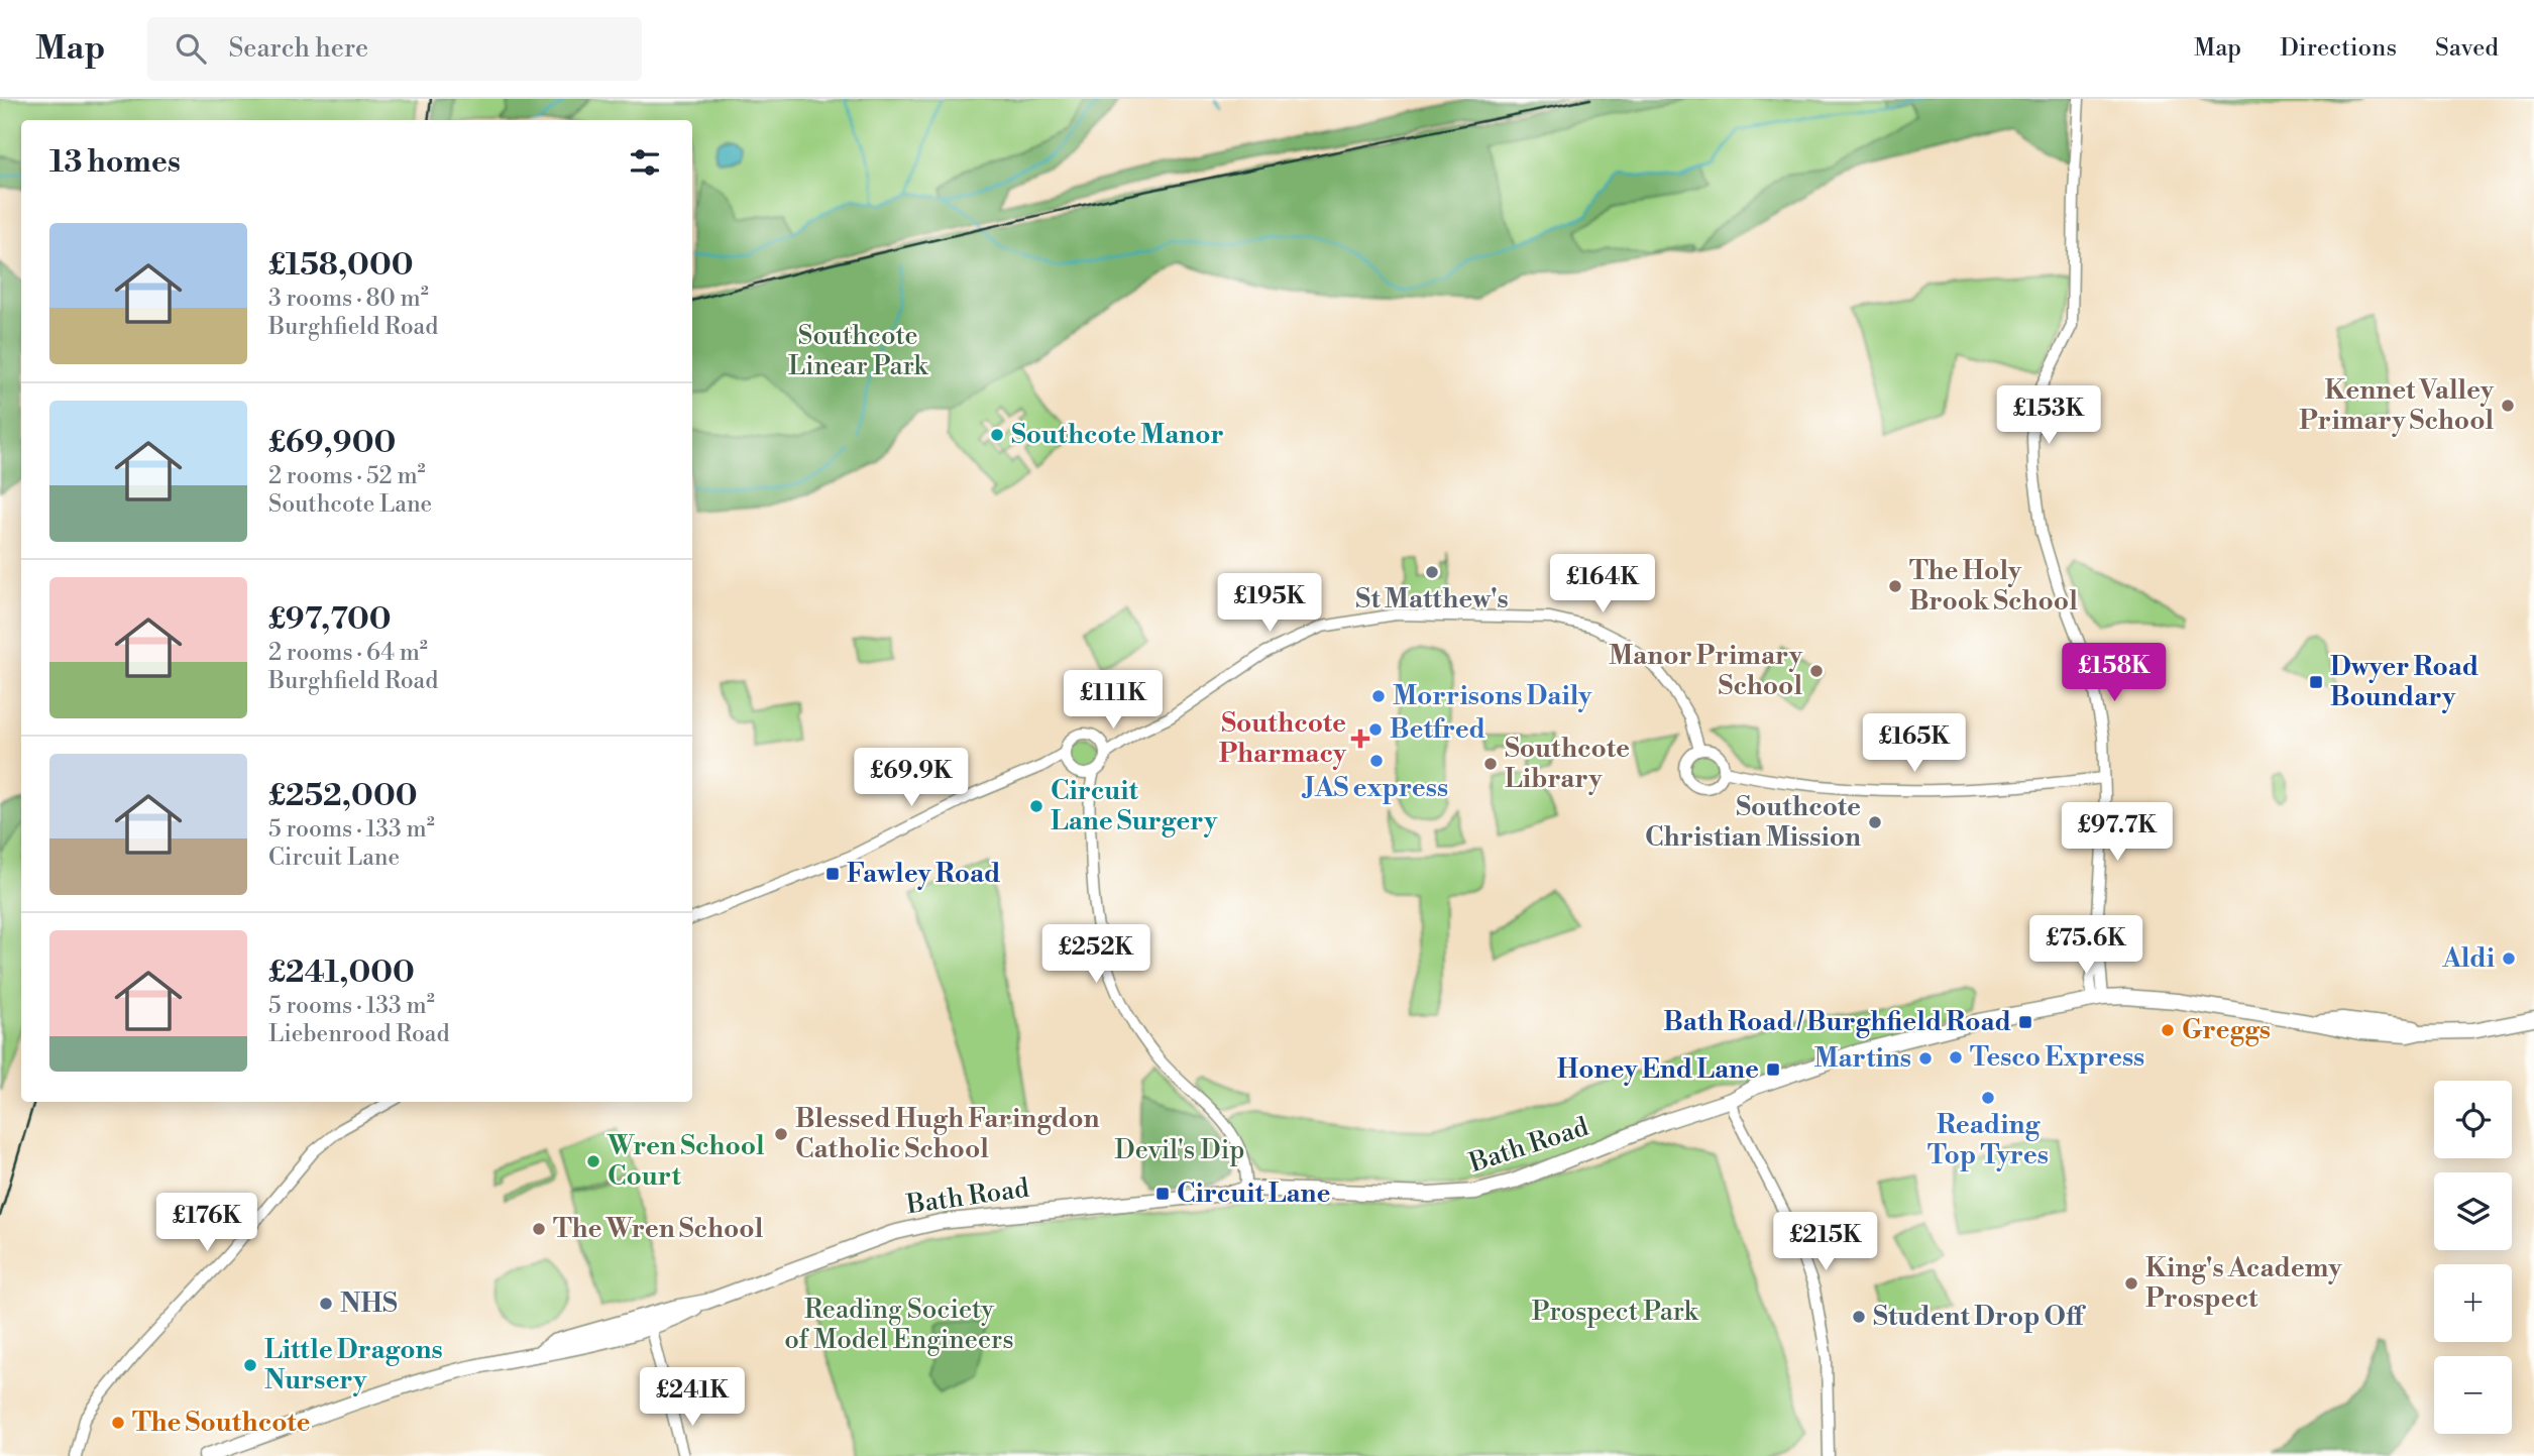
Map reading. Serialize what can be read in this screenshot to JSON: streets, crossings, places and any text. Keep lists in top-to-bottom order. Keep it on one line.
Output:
{"streets":{"main road":["Bath Road"]},"parks":["Southcote Linear Park","Devil's Dip","Reading Society of Model Engineers","Prospect Park"],"places":{"other":["Kennet Valley Primary School","Southcote Manor","St Matthew's","The Holy Brook School","Manor Primary School","Morrisons Daily","Betfred","JAS express","Southcote Library","Circuit Lane Surgery","Southcote Christian Mission","Aldi","Greggs","Tesco Express","Martins","Reading Top Tyres","Blessed Hugh Faringdon Catholic School","Wren School Court","The Wren School","King's Academy Prospect","NHS","Student Drop Off","Little Dragons Nursery","The Southcote"],"transit":["Dwyer Road Boundary","Fawley Road","Bath Road / Burghfield Road","Honey End Lane","Circuit Lane"],"health":["Southcote Pharmacy"]},"page":{"header":"Map","search":"Search here","nav":["Map","Directions","Saved"],"heading":"13 homes","list":[{"name":"£158,000","note":"3 rooms · 80 m² · Burghfield Road"},{"name":"£69,900","note":"2 rooms · 52 m² · Southcote Lane"},{"name":"£97,700","note":"2 rooms · 64 m² · Burghfield Road"},{"name":"£252,000","note":"5 rooms · 133 m² · Circuit Lane"},{"name":"£241,000","note":"5 rooms · 133 m² · Liebenrood Road"}],"price":["£153K","£164K","£195K","£158K","£111K","£165K","£69.9K","£97.7K","£75.6K","£252K","£176K","£215K","£241K"],"map_buttons":["+","−"]}}
